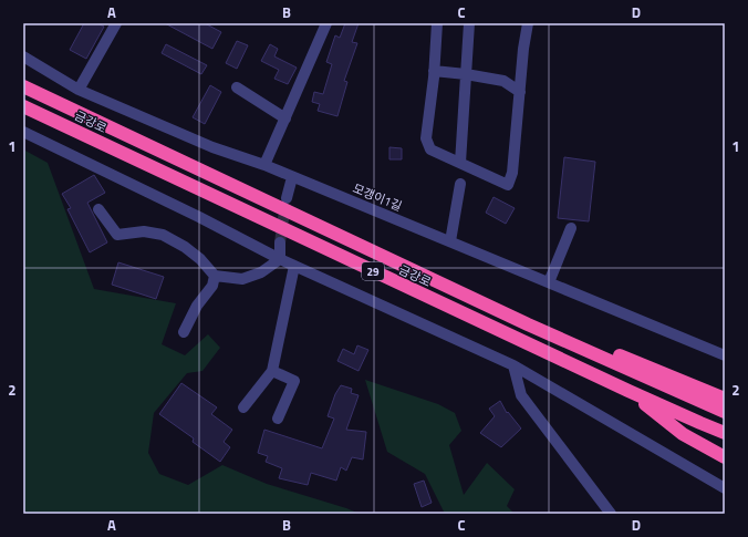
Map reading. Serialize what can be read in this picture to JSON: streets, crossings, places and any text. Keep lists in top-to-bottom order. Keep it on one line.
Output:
{"streets":{"highway":["금강로","29"],"street":["모갱이1길"]},"grid":{"columns":["A","B","C","D"],"rows":["1","2"]}}
